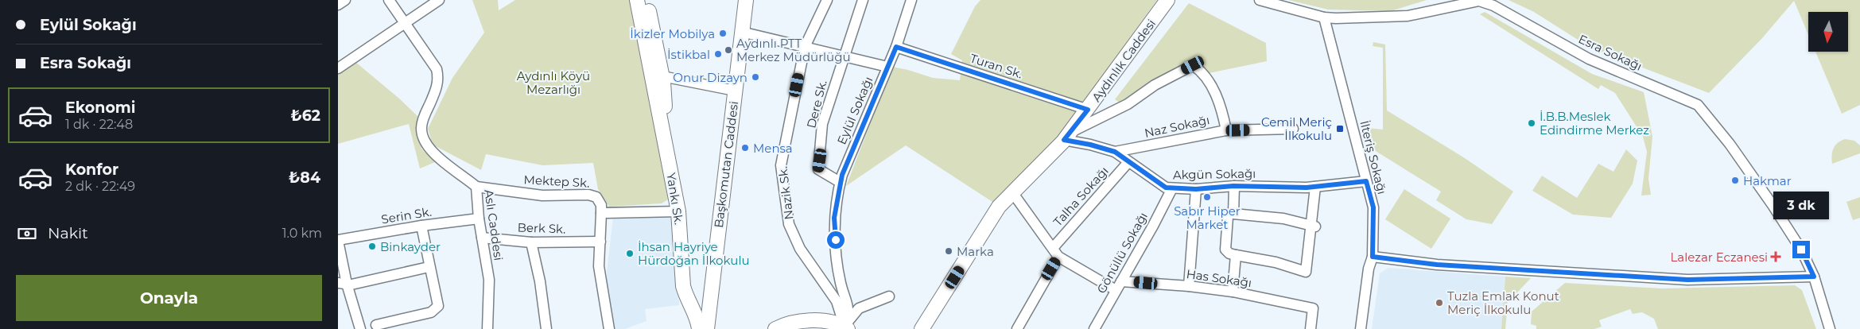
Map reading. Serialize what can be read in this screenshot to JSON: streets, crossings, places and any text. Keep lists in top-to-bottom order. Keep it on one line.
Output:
{"streets":{"street":["Esra Sokağı","Aydınlık Caddesi","Turan Sk.","Dere Sk.","Eylül Sokağı","Naz Sokağı","İlteriş Sokağı","Başkomutan Caddesi","Akgün Sokağı","Mektep Sk.","Nazik Sk.","Talha Sokağı","Yankı Sk.","Serin Sk.","Aslı Caddesi","Berk Sk.","Gönüllü Sokağı","Has Sokağı"]},"crossings":[["Esra Sokağı","İlteriş Sokağı"],["Aydınlık Caddesi","Turan Sk."],["Aydınlık Caddesi","Akgün Sokağı"],["Turan Sk.","Eylül Sokağı"],["Dere Sk.","Eylül Sokağı"],["Eylül Sokağı","Nazik Sk."],["Naz Sokağı","Akgün Sokağı"],["İlteriş Sokağı","Akgün Sokağı"],["Akgün Sokağı","Talha Sokağı"],["Akgün Sokağı","Gönüllü Sokağı"],["Mektep Sk.","Aslı Caddesi"],["Mektep Sk.","Berk Sk."],["Serin Sk.","Aslı Caddesi"],["Aslı Caddesi","Berk Sk."],["Gönüllü Sokağı","Has Sokağı"]],"parks":["Aydınlı Köyü Mezarlığı"],"places":{"other":["İkizler Mobilya","Aydınlı PTT Merkez Müdürlüğü","İstikbal","Onur Dizayn","İ.B.B.Meslek Edindirme Merkez","Mensa","Hakmar","Sabır Hiper Market","Binkayder","Marka","İhsan Hayriye Hürdoğan İlkokulu","Tuzla Emlak Konut Meriç İlkokulu"],"transit":["Cemil Meriç İlkokulu"],"health":["Lalezar Eczanesi"]},"north":"bottom","page":{"banner":["Eylül Sokağı","Esra Sokağı"],"list":[{"name":"Ekonomi","note":"1 dk · 22:48","value":"₺62"},{"name":"Konfor","note":"2 dk · 22:49","value":"₺84"}],"bubble":"3 dk","pay":["Nakit","1.0 km"],"buttons":"Onayla"}}
